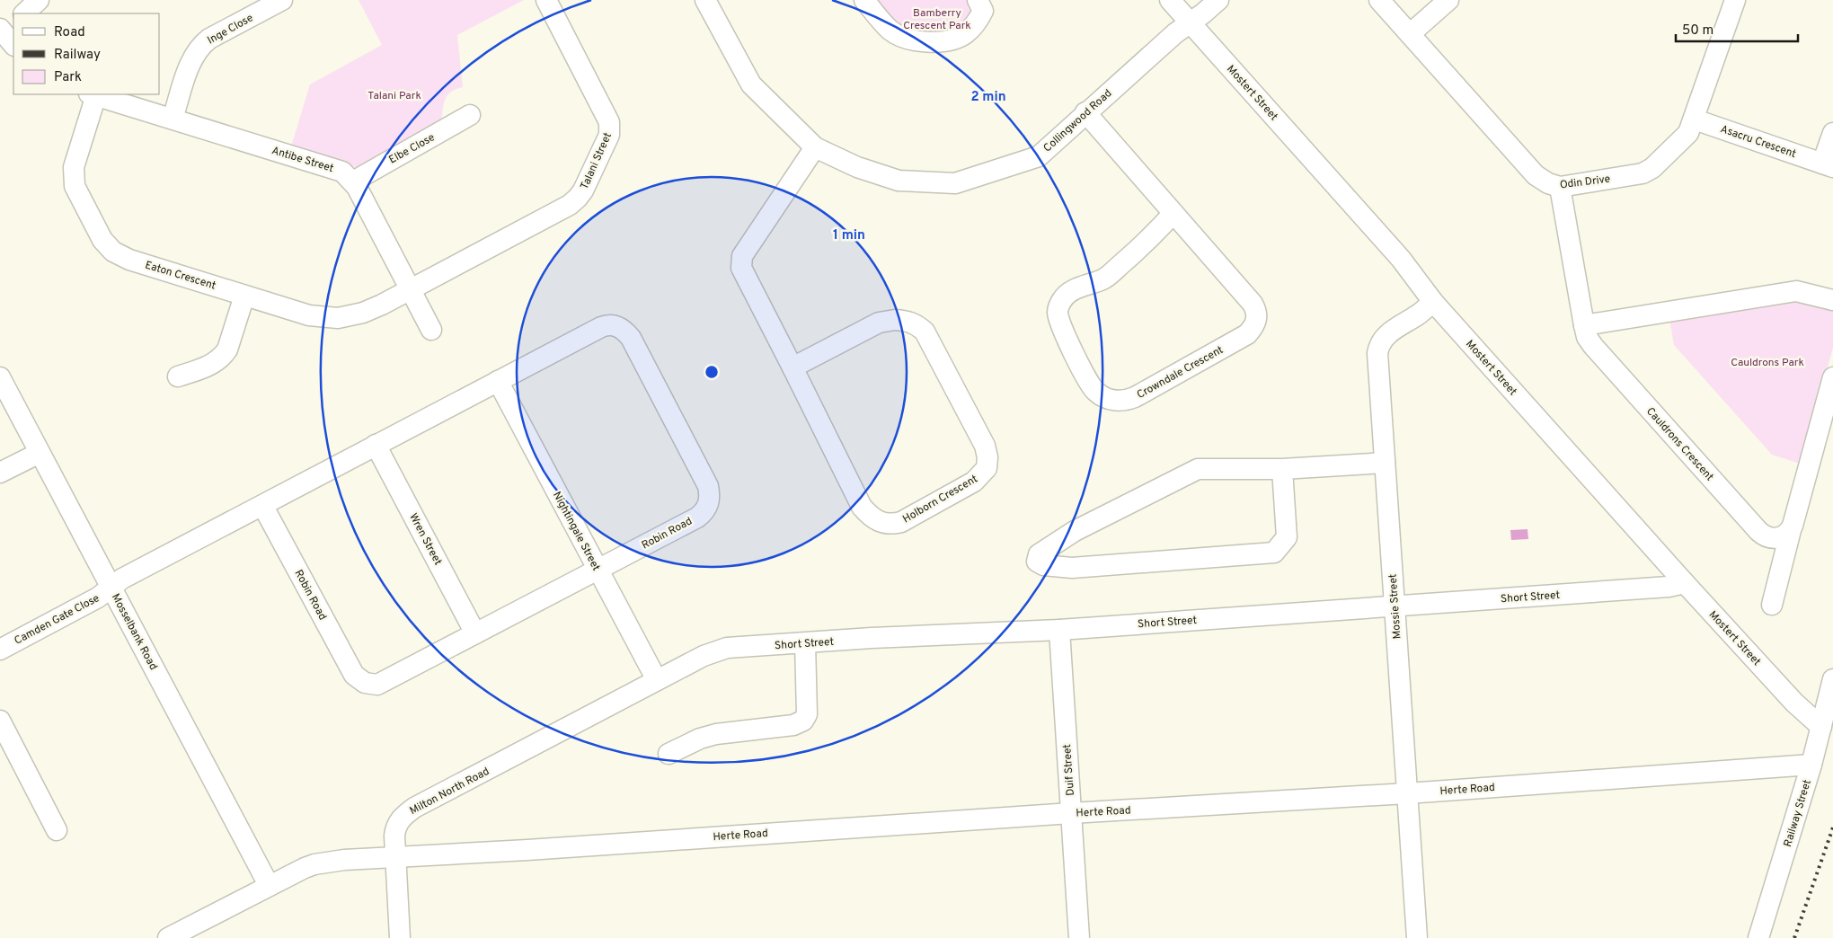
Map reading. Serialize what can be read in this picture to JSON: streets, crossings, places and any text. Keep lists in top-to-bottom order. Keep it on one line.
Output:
{"streets":{"street":["Inge Close","Mostert Street","Collingwood Road","Asacru Crescent","Elbe Close","Antibe Street","Talani Street","Odin Drive","Eaton Crescent","Crowndale Crescent","Cauldrons Crescent","Holborn Crescent","Nightingale Street","Robin Road","Wren Street","Short Street","Mossie Street","Camden Gate Close","Mosselbank Road","Duif Street","Herte Road","Milton North Road","Railway Street"]},"crossings":[["Inge Close","Antibe Street"],["Mostert Street","Collingwood Road"],["Mostert Street","Short Street"],["Mostert Street","Mossie Street"],["Mostert Street","Railway Street"],["Collingwood Road","Crowndale Crescent"],["Collingwood Road","Holborn Crescent"],["Asacru Crescent","Odin Drive"],["Elbe Close","Antibe Street"],["Antibe Street","Talani Street"],["Antibe Street","Eaton Crescent"],["Talani Street","Eaton Crescent"],["Odin Drive","Cauldrons Crescent"],["Nightingale Street","Robin Road"],["Nightingale Street","Short Street"],["Nightingale Street","Milton North Road"],["Robin Road","Wren Street"],["Robin Road","Camden Gate Close"],["Robin Road","Mosselbank Road"],["Short Street","Mossie Street"],["Short Street","Duif Street"],["Short Street","Milton North Road"],["Mossie Street","Herte Road"],["Camden Gate Close","Mosselbank Road"],["Duif Street","Herte Road"],["Herte Road","Milton North Road"],["Herte Road","Railway Street"]],"parks":["Bamberry Crescent Park","Talani Park","Cauldrons Park"],"legend":["Road","Railway","Park"],"scale_bar":"50 m","rings":["2 min","1 min"]}
